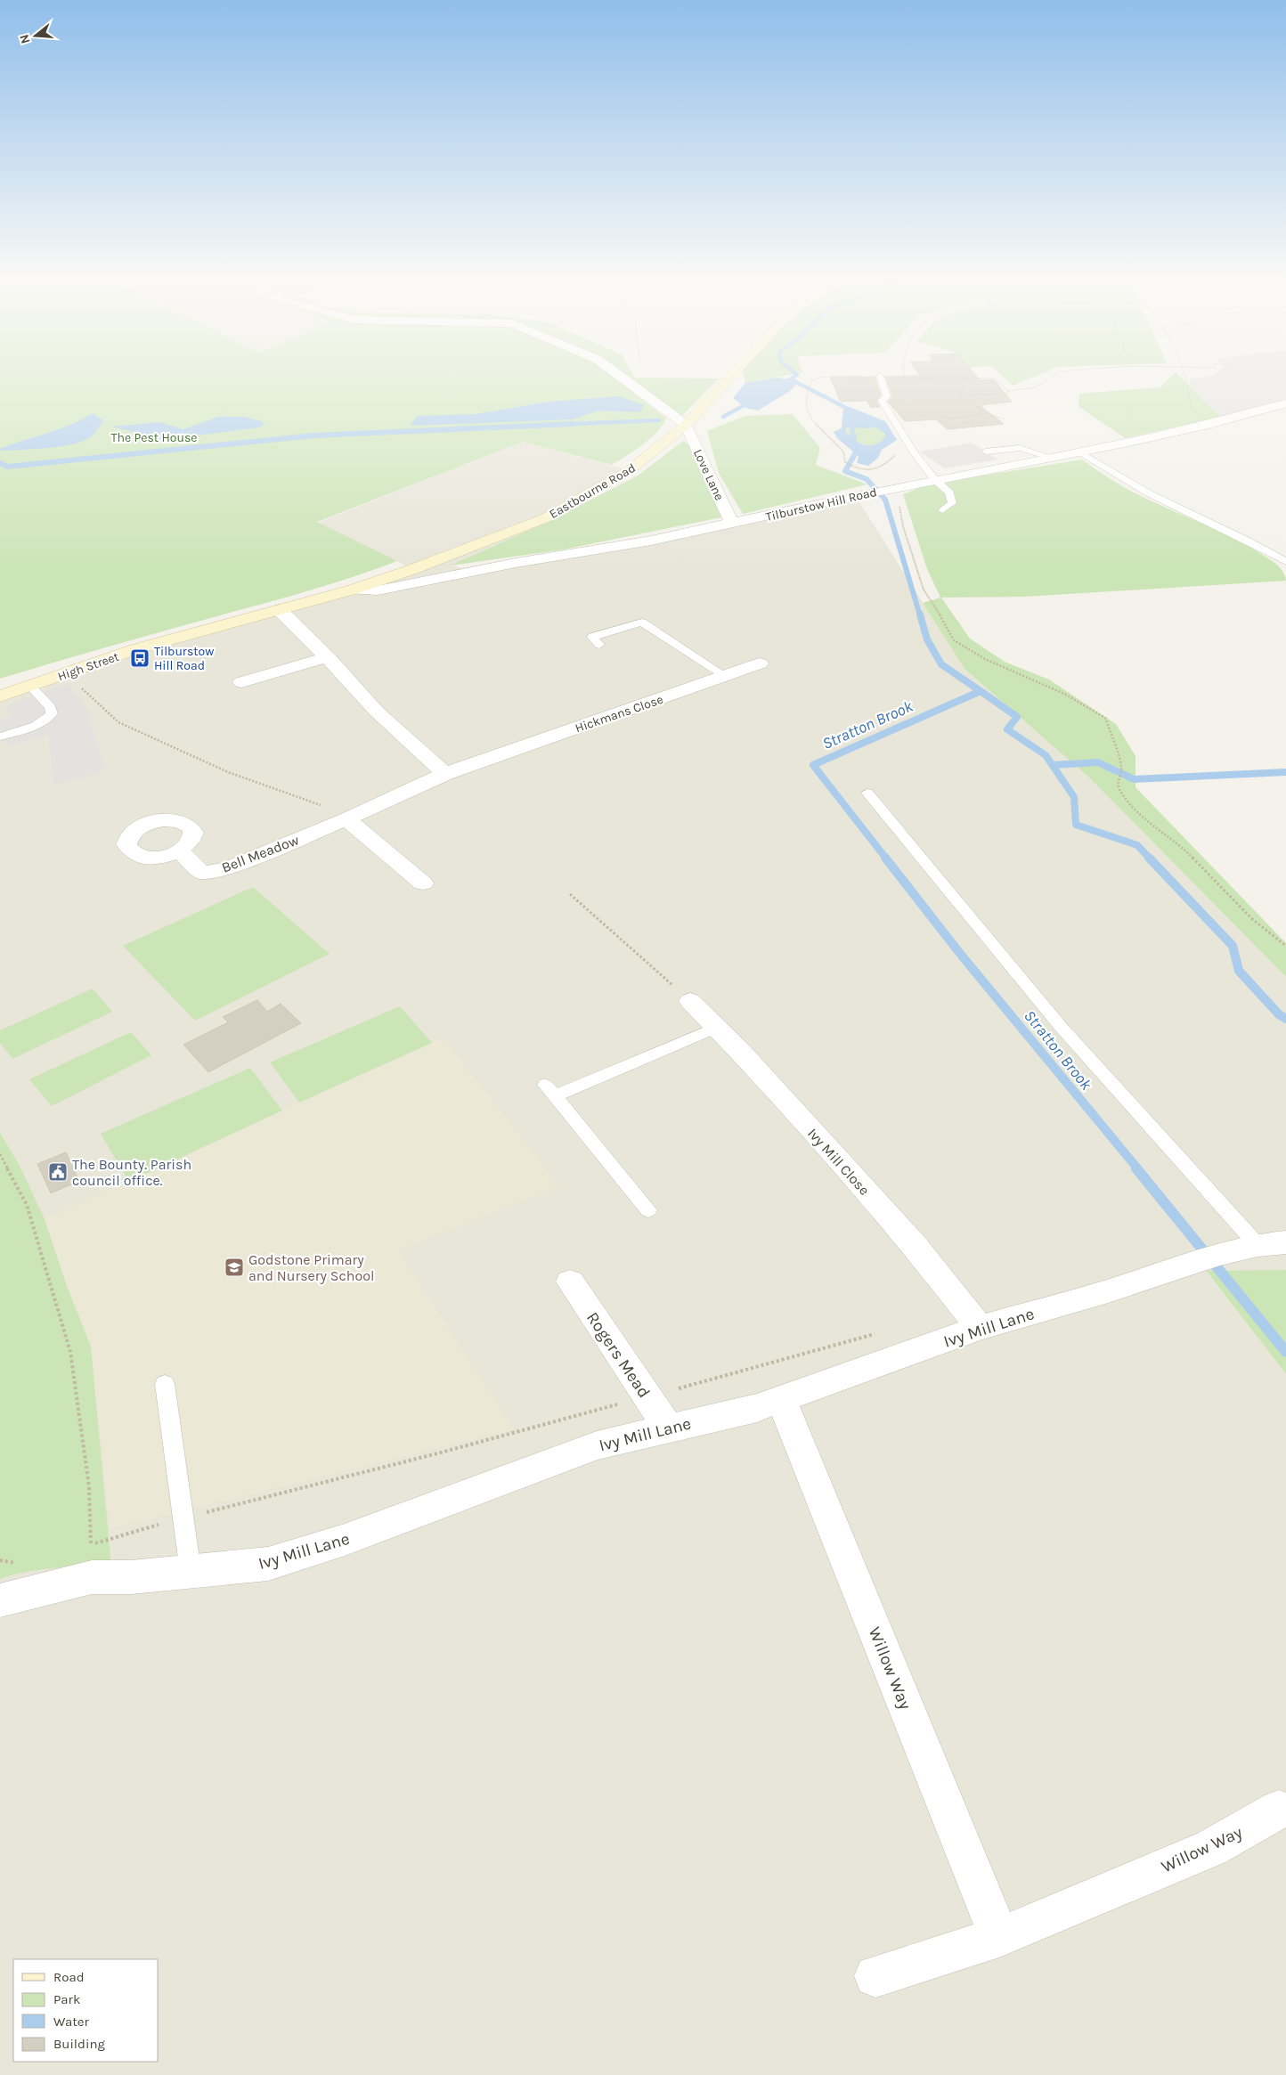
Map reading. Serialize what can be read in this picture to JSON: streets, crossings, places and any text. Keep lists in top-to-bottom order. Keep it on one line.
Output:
{"streets":{"main road":["Eastbourne Road","High Street"],"street":["Love Lane","Tilburstow Hill Road","Hickmans Close","Bell Meadow","Ivy Mill Close","Ivy Mill Lane","Rogers Mead","Willow Way"]},"crossings":[["Love Lane","Eastbourne Road"],["Love Lane","Tilburstow Hill Road"],["Eastbourne Road","Tilburstow Hill Road"],["Eastbourne Road","High Street"],["Hickmans Close","Bell Meadow"],["Ivy Mill Close","Ivy Mill Lane"],["Ivy Mill Lane","Rogers Mead"],["Ivy Mill Lane","Willow Way"]],"water":["Stratton Brook"],"parks":["The Pest House"],"places":{"bus stop":["Tilburstow Hill Road"],"public building":["The Bounty. Parish council office."],"school or university":["Godstone Primary and Nursery School"]},"legend":["Road","Park","Water","Building"],"north":"left"}
